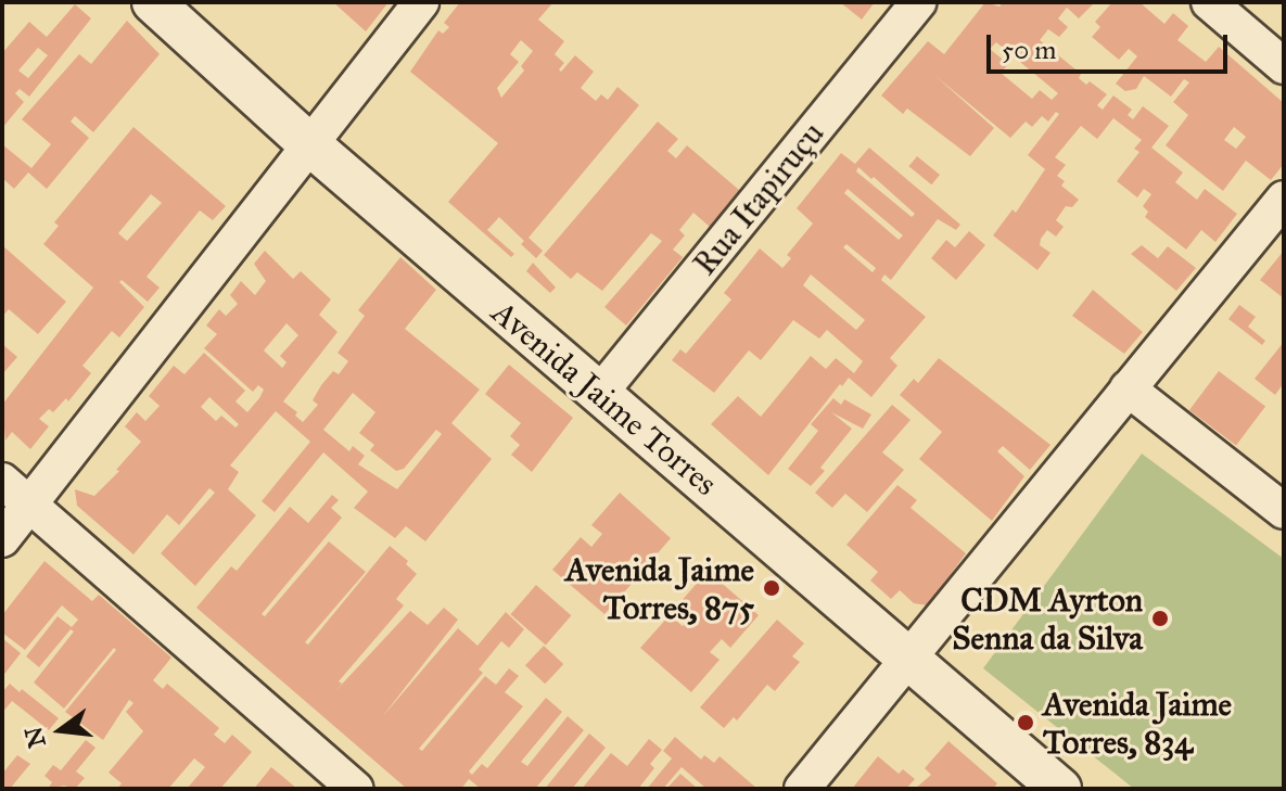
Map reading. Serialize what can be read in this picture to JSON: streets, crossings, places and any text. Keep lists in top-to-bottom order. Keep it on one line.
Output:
{"streets":{"street":["Rua Itapiruçu","Avenida Jaime Torres"]},"crossings":[["Rua Itapiruçu","Avenida Jaime Torres"]],"places":["Avenida Jaime Torres, 875","CDM Ayrton Senna da Silva","Avenida Jaime Torres, 834"],"scale_bar":"50 m","north":"left"}
